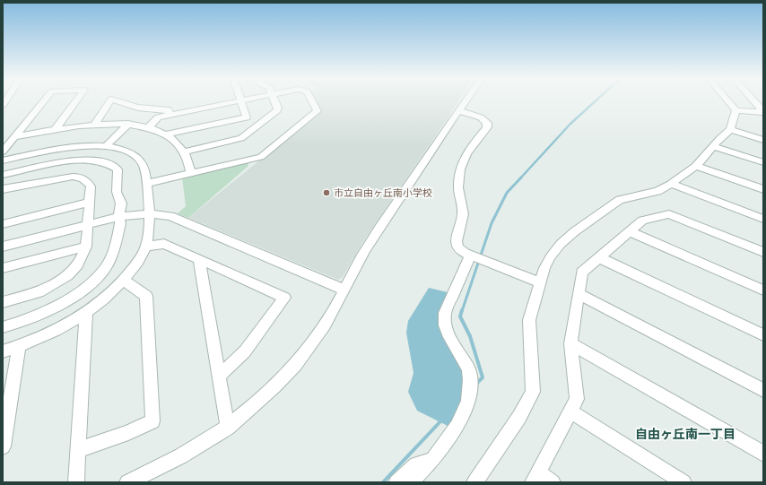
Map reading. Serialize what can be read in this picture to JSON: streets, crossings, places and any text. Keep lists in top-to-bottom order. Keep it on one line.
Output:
{"districts":["自由ヶ丘南一丁目"],"places":["市立自由ヶ丘南小学校"]}
